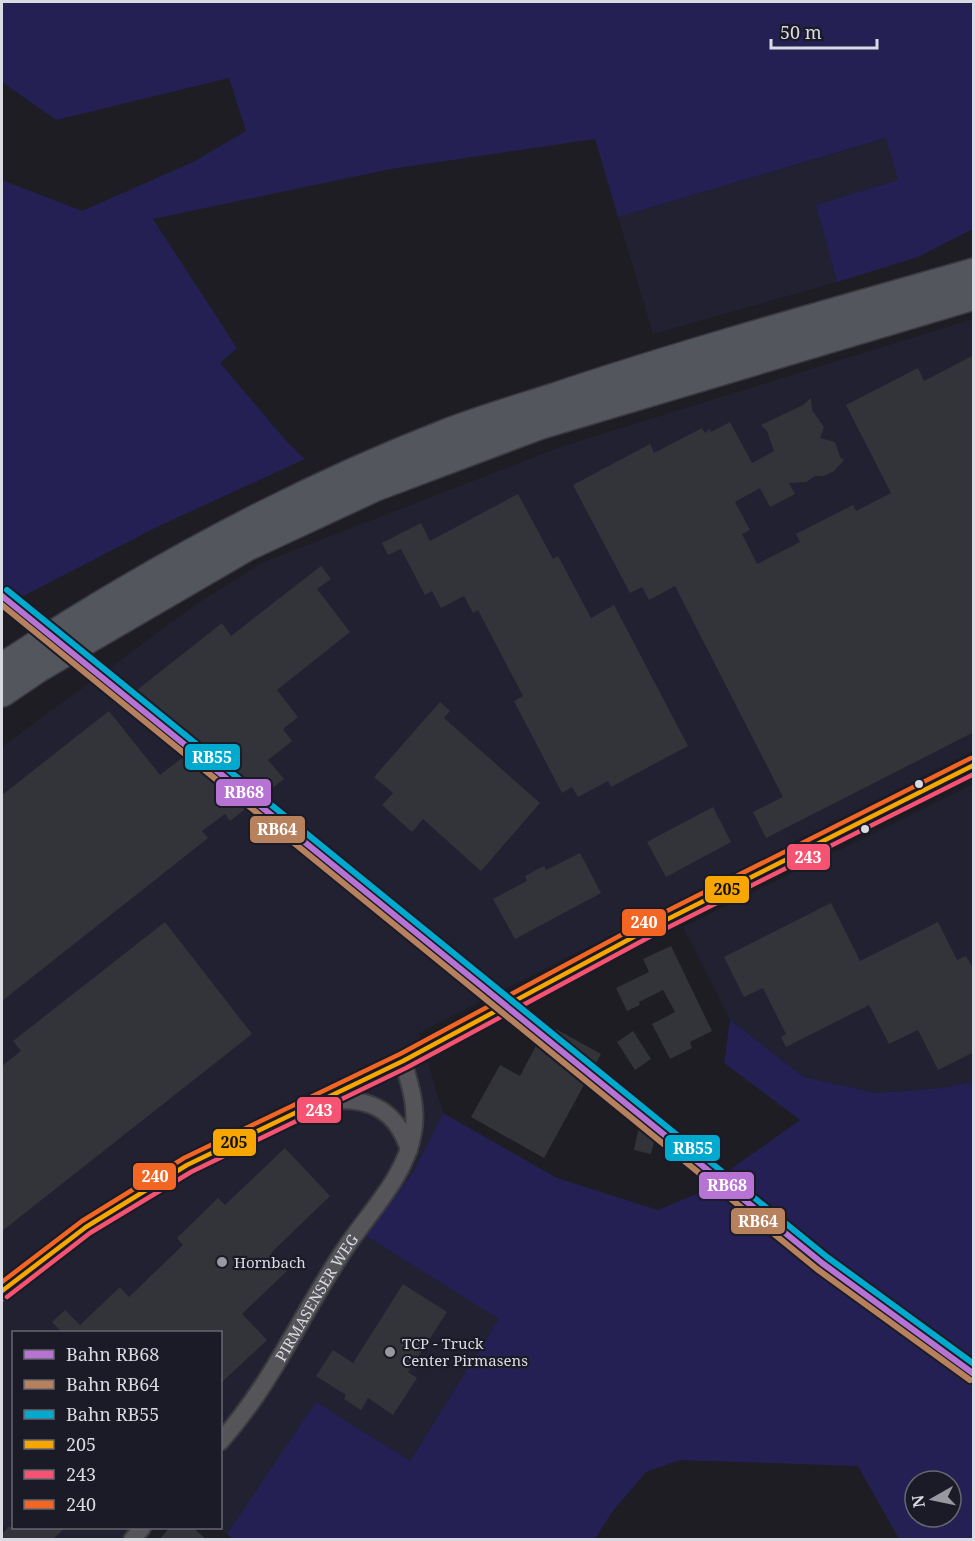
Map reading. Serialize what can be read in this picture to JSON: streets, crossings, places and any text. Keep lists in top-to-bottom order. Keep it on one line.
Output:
{"streets":{"street":["PIRMASENSER WEG"]},"places":["Hornbach","TCP - Truck Center Pirmasens"],"lines":["rail line RB55","rail line RB68","rail line RB64","transit line 240","transit line 205","transit line 243"],"legend":["Bahn RB68","Bahn RB64","Bahn RB55","205","243","240"],"scale_bar":"50 m","north":"left"}
